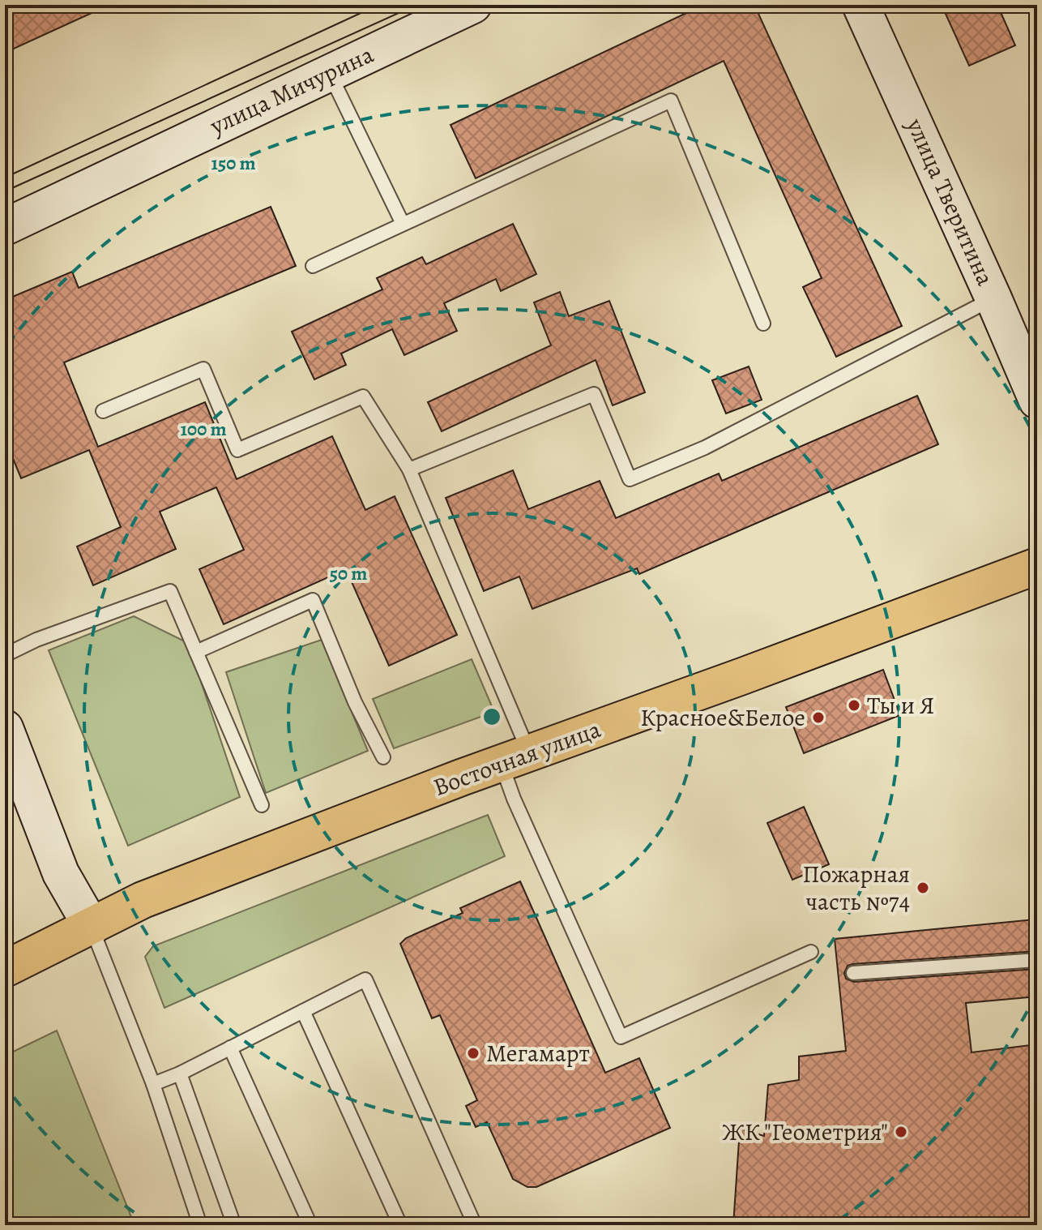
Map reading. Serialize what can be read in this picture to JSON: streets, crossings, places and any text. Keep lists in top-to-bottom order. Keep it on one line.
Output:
{"streets":{"main road":["Восточная улица"],"street":["улица Мичурина","улица Тверитина"]},"places":["Ты и Я","Красное&Белое","Пожарная часть №74","Мегамарт","ЖК \"Геометрия\""],"rings":["150 m","100 m","50 m"]}
